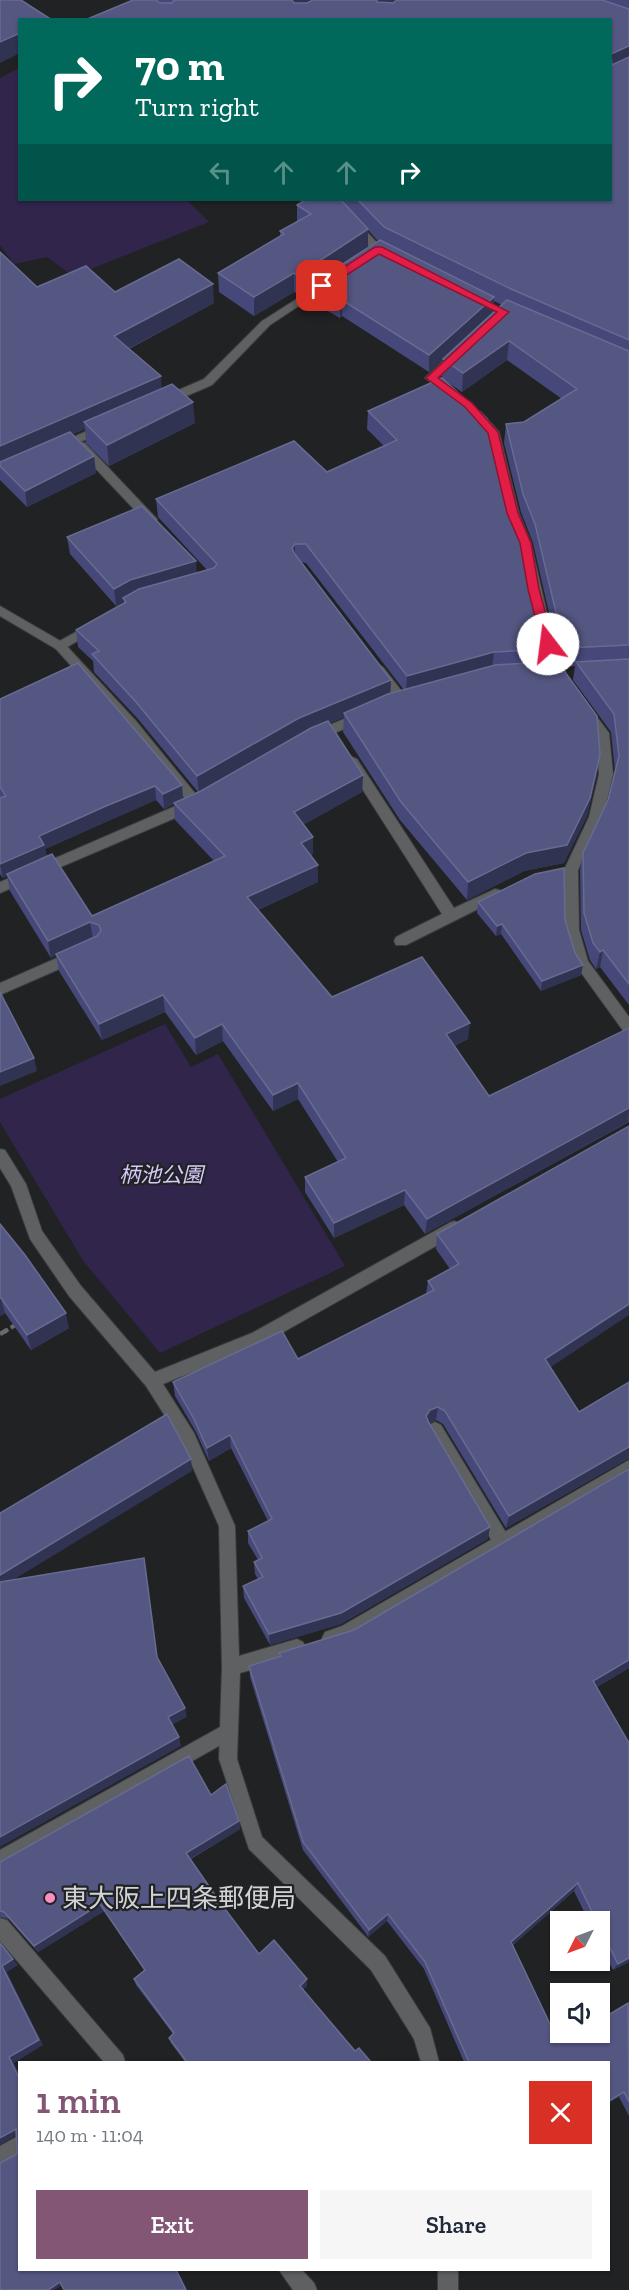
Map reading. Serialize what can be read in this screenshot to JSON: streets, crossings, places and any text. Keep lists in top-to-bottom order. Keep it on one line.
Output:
{"parks":["柄池公園"],"places":["東大阪上四条郵便局"],"north":"bottom left","page":{"turn":["70 m","Turn right"],"heading":["1 min","140 m · 11:04"],"buttons":["Exit","Share"]}}
